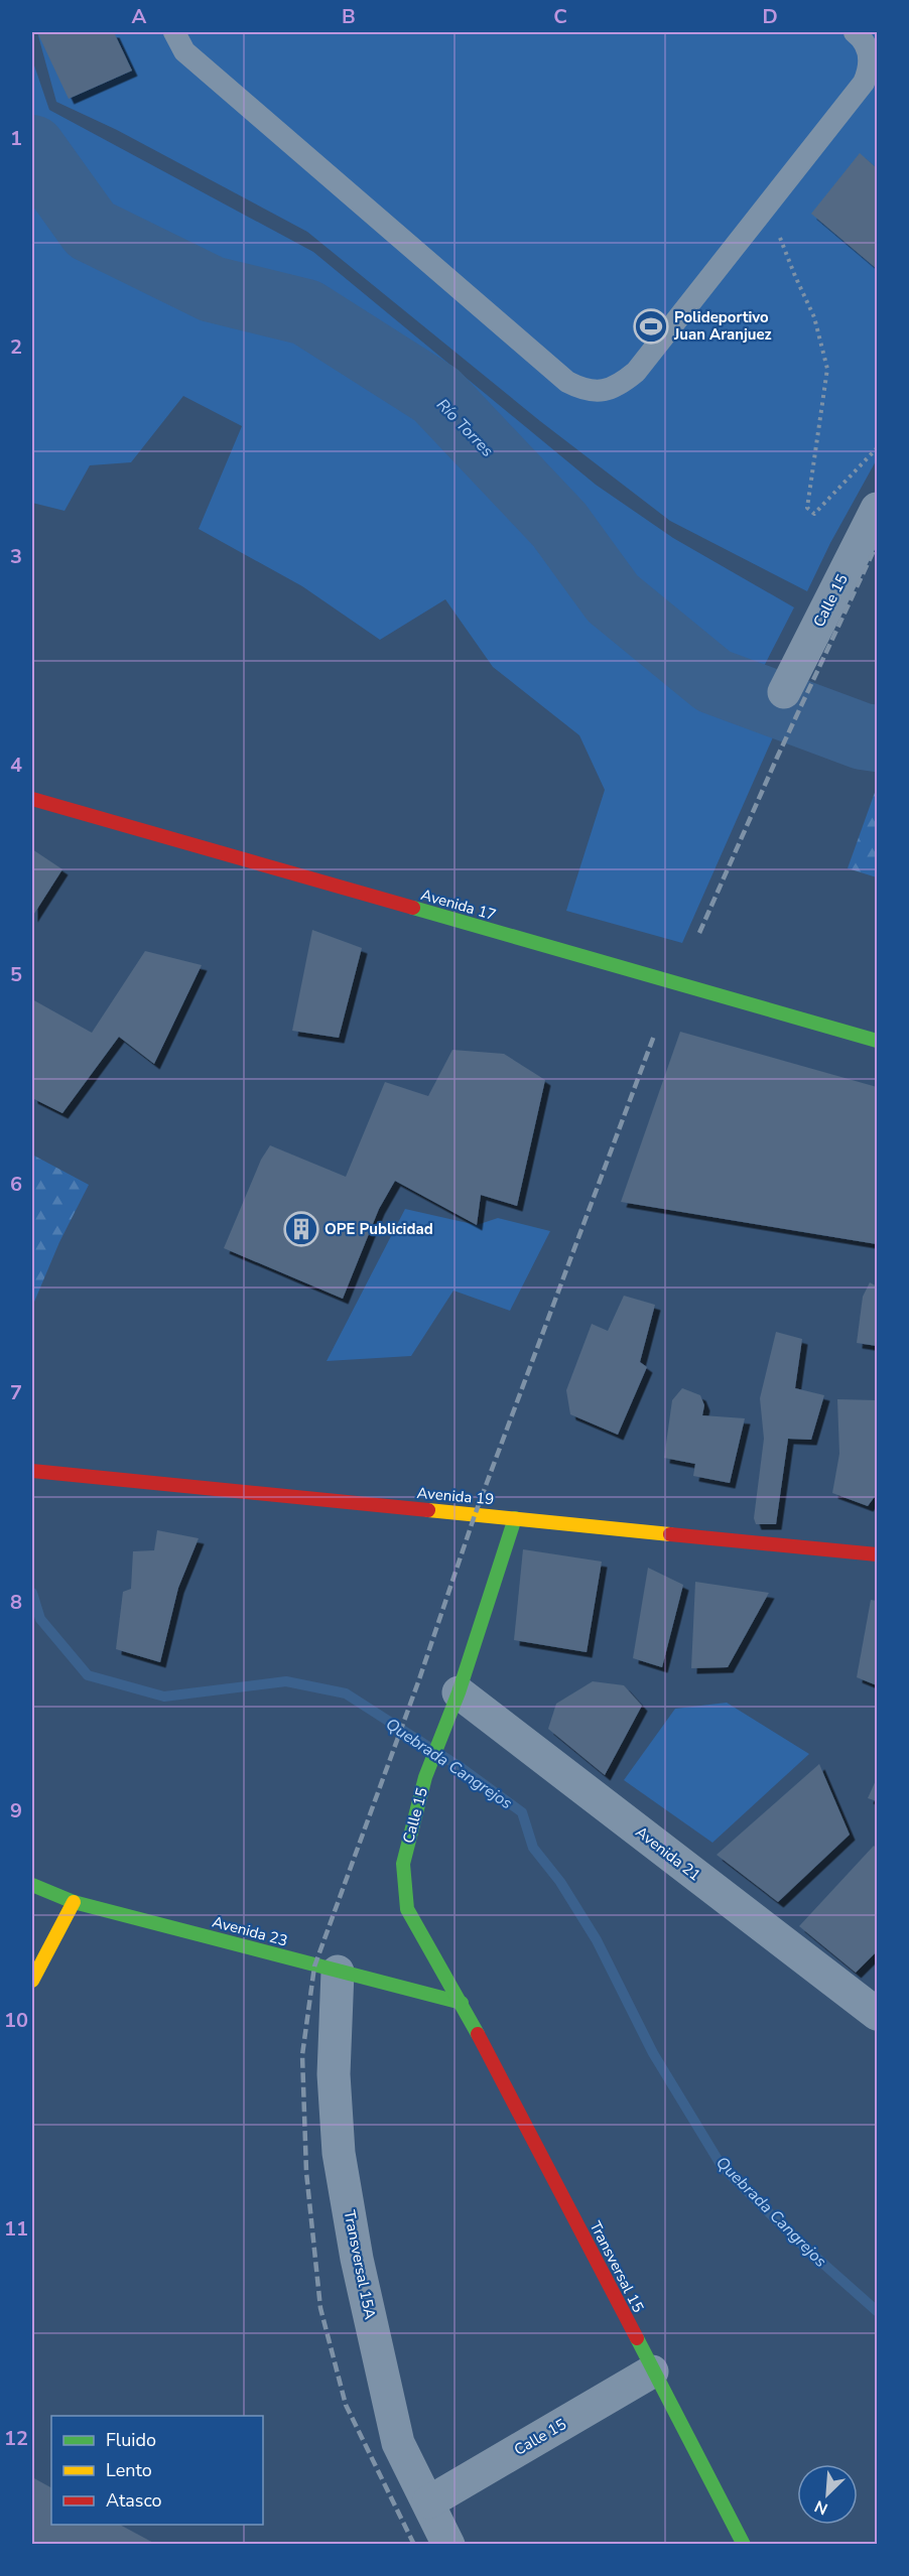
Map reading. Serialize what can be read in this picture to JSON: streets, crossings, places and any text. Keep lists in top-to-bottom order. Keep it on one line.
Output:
{"streets":{"street":["Calle 15","Avenida 17","Avenida 19","Avenida 21","Avenida 23","Transversal 15A","Transversal 15"]},"crossings":[["Calle 15","Avenida 19"],["Calle 15","Avenida 21"],["Calle 15","Avenida 23"],["Calle 15","Transversal 15A"],["Calle 15","Transversal 15"],["Avenida 23","Transversal 15A"],["Avenida 23","Transversal 15"]],"water":["Río Torres","Quebrada Cangrejos"],"places":{"sports":["Polideportivo Juan Aranjuez"],"building":["OPE Publicidad"]},"legend":["Fluido","Lento","Atasco"],"north":"bottom left","grid":{"columns":["A","B","C","D"],"rows":["1","2","3","4","5","6","7","8","9","10","11","12"]}}
